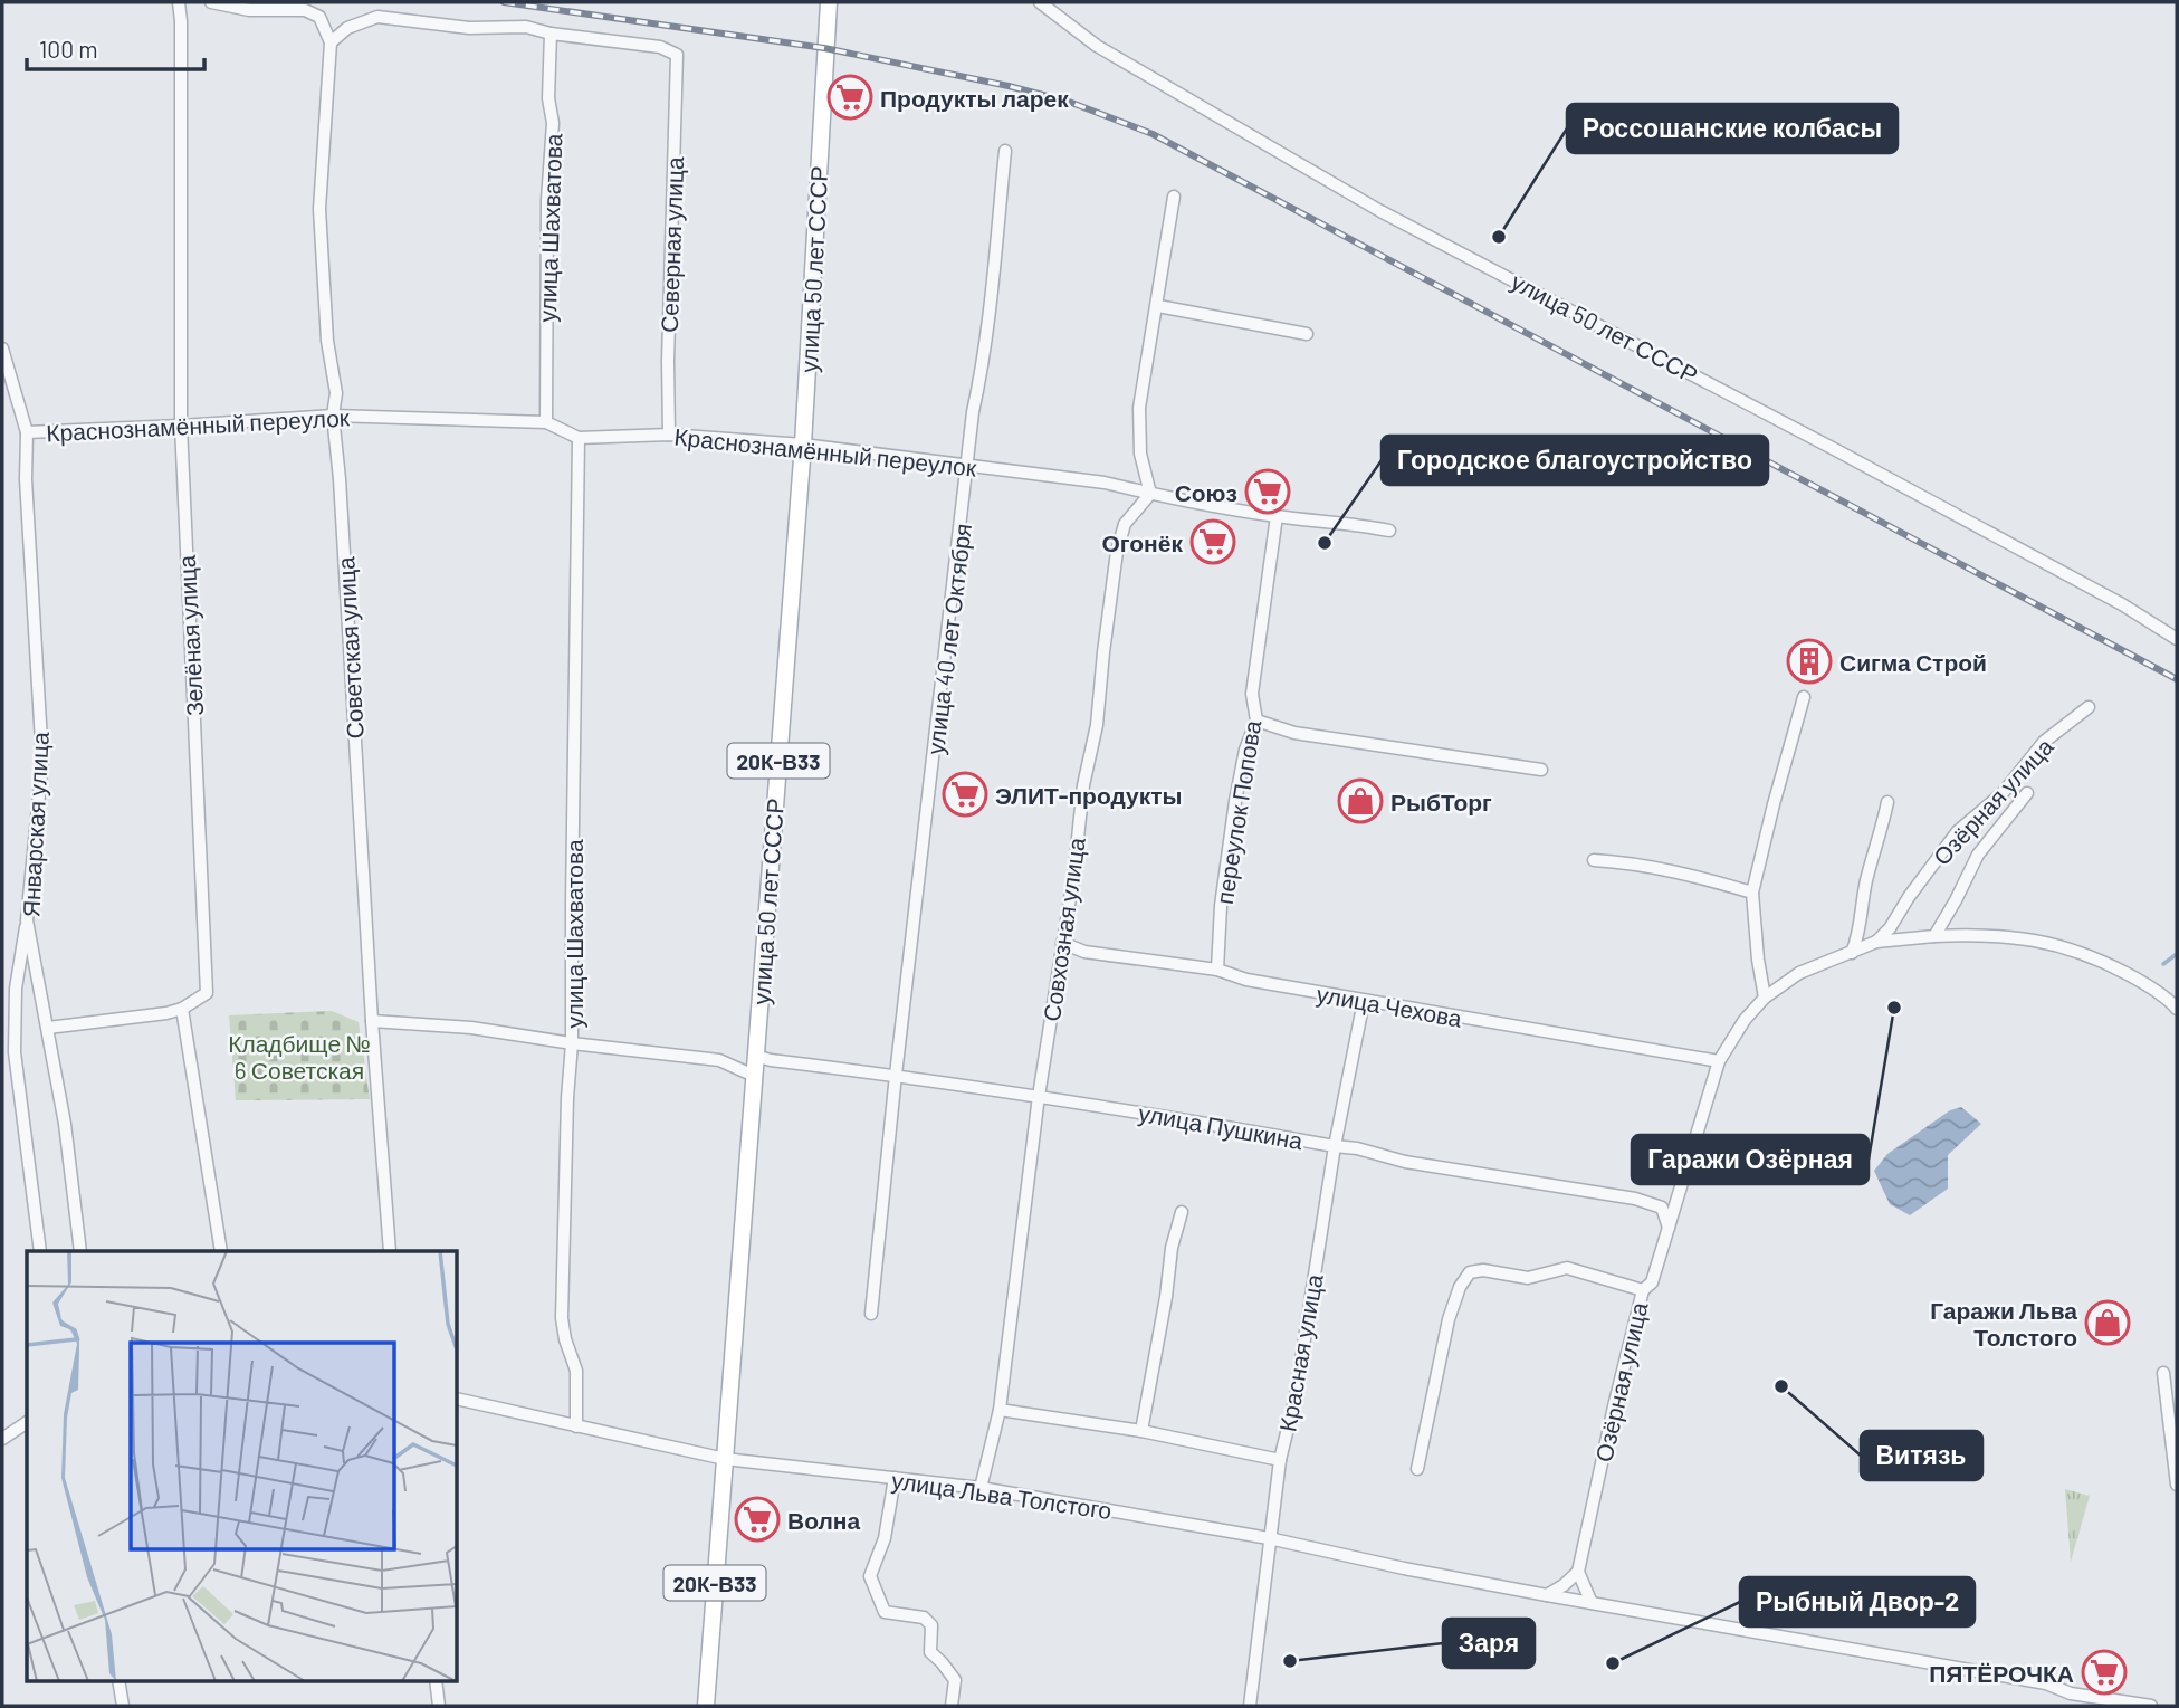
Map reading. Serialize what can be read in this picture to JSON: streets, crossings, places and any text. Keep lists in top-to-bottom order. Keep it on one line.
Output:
{"streets":{"main road":["улица 50 лет СССР","20К-В33"],"street":["улица Шахватова","Северная улица","Краснознамённый переулок","Зелёная улица","улица 40 лет Октября","Советская улица","Озёрная улица","переулок Попова","Январская улица","Совхозная улица","улица Чехова","улица Пушкина","Красная улица","улица Льва Толстого"]},"crossings":[["улица Шахватова","Северная улица"],["улица Шахватова","Краснознамённый переулок"],["улица Шахватова","улица Льва Толстого"],["Северная улица","Краснознамённый переулок"],["улица 50 лет СССР","Краснознамённый переулок"],["улица 50 лет СССР","улица Пушкина"],["улица 50 лет СССР","улица Льва Толстого"],["Краснознамённый переулок","Зелёная улица"],["Краснознамённый переулок","улица 40 лет Октября"],["Краснознамённый переулок","Советская улица"],["Краснознамённый переулок","переулок Попова"],["Краснознамённый переулок","Январская улица"],["Краснознамённый переулок","Совхозная улица"],["улица 40 лет Октября","улица Пушкина"],["Озёрная улица","улица Чехова"],["Озёрная улица","улица Пушкина"],["переулок Попова","улица Чехова"],["Совхозная улица","улица Чехова"],["Совхозная улица","улица Пушкина"],["Совхозная улица","улица Льва Толстого"],["улица Чехова","Красная улица"],["улица Пушкина","Красная улица"],["Красная улица","улица Льва Толстого"]],"parks":["Кладбище № 6 Советская"],"places":{"supermarket":["Продукты ларек","Союз","Огонёк","ЭЛИТ-продукты","Волна","ПЯТЁРОЧКА"],"other":["Россошанские колбасы","Городское благоустройство","Гаражи Озёрная","Витязь","Заря","Рыбный Двор-2"],"building":["Сигма Строй"],"shop":["РыбТорг","Гаражи Льва Толстого"]},"scale_bar":"100 m"}
